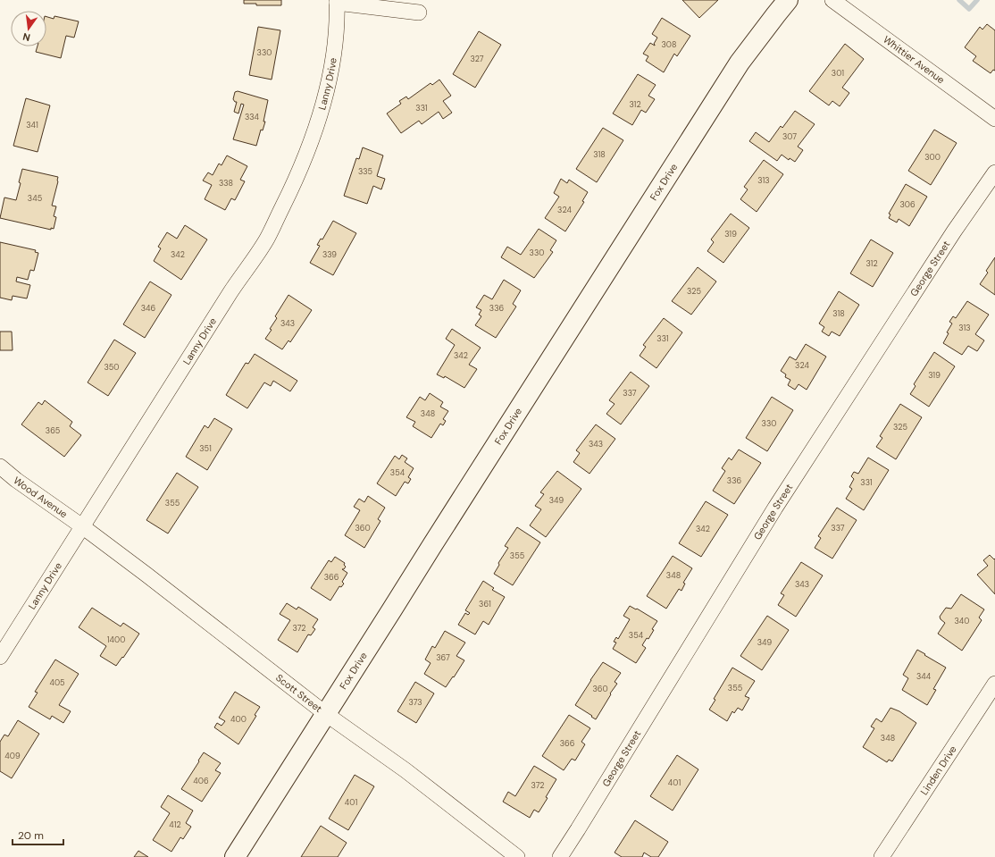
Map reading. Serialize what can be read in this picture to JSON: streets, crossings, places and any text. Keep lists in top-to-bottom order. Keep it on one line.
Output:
{"streets":{"main road":["Fox Drive"],"street":["Whittier Avenue","Lanny Drive","George Street","Wood Avenue","Scott Street","Linden Drive"]},"crossings":[["Lanny Drive","Wood Avenue"],["Lanny Drive","Scott Street"],["Fox Drive","Scott Street"],["Wood Avenue","Scott Street"]],"house_numbers":["308","330","327","301","312","331","334","341","307","318","300","335","313","338","345","306","324","319","330","342","339","312","325","346","336","318","343","313","331","342","324","350","319","337","348","330","325","365","343","351","354","336","331","349","355","360","337","342","355","348","366","343","361","340","372","354","1400","349","367","344","405","355","360","373","400","348","366","409","406","401","372","401","412"],"scale_bar":"20 m","north":"bottom"}
